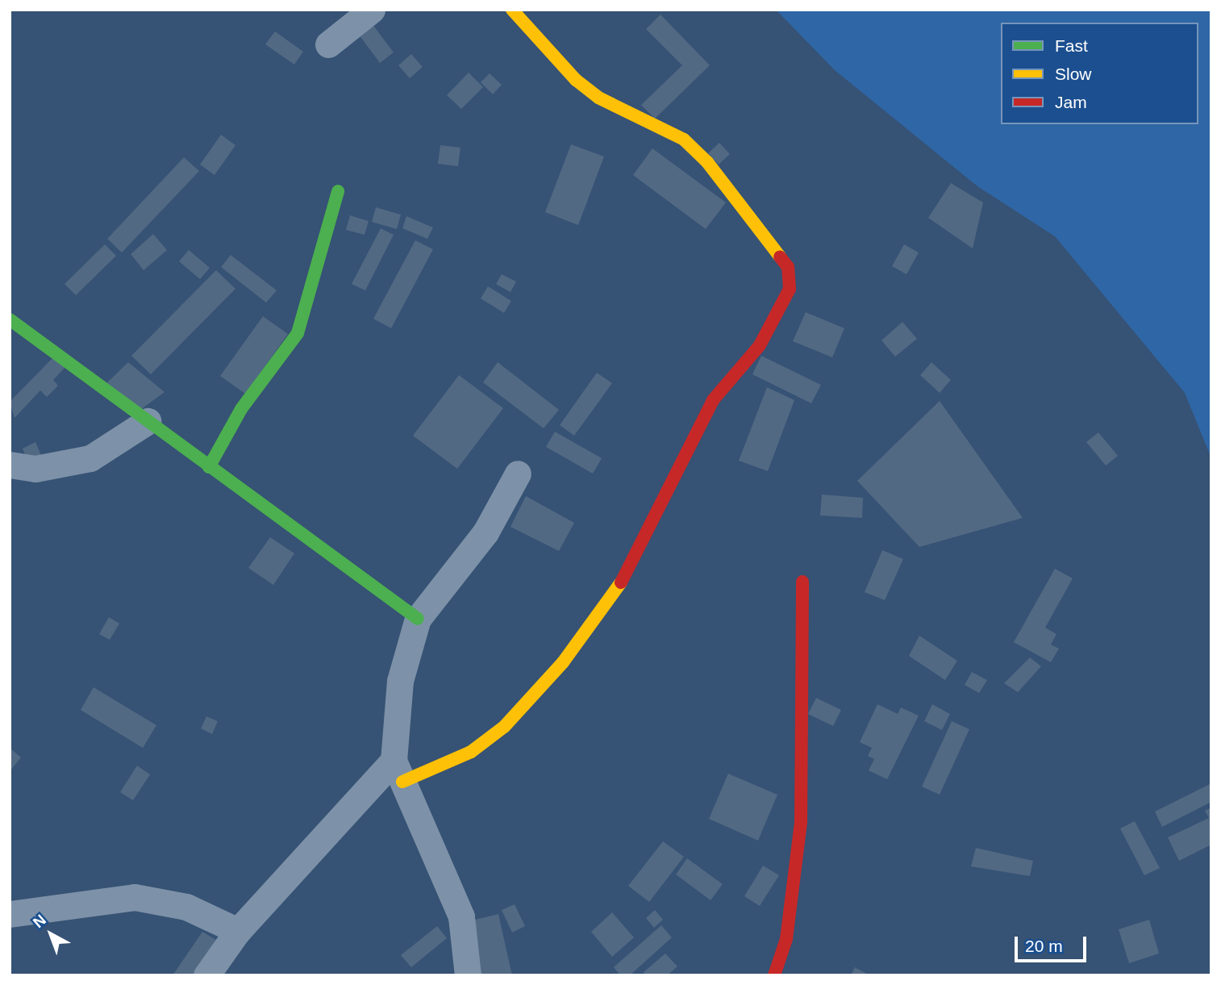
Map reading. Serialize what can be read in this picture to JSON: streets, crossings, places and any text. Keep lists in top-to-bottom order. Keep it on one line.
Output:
{"legend":["Fast","Slow","Jam"],"scale_bar":"20 m","north":"top left"}
